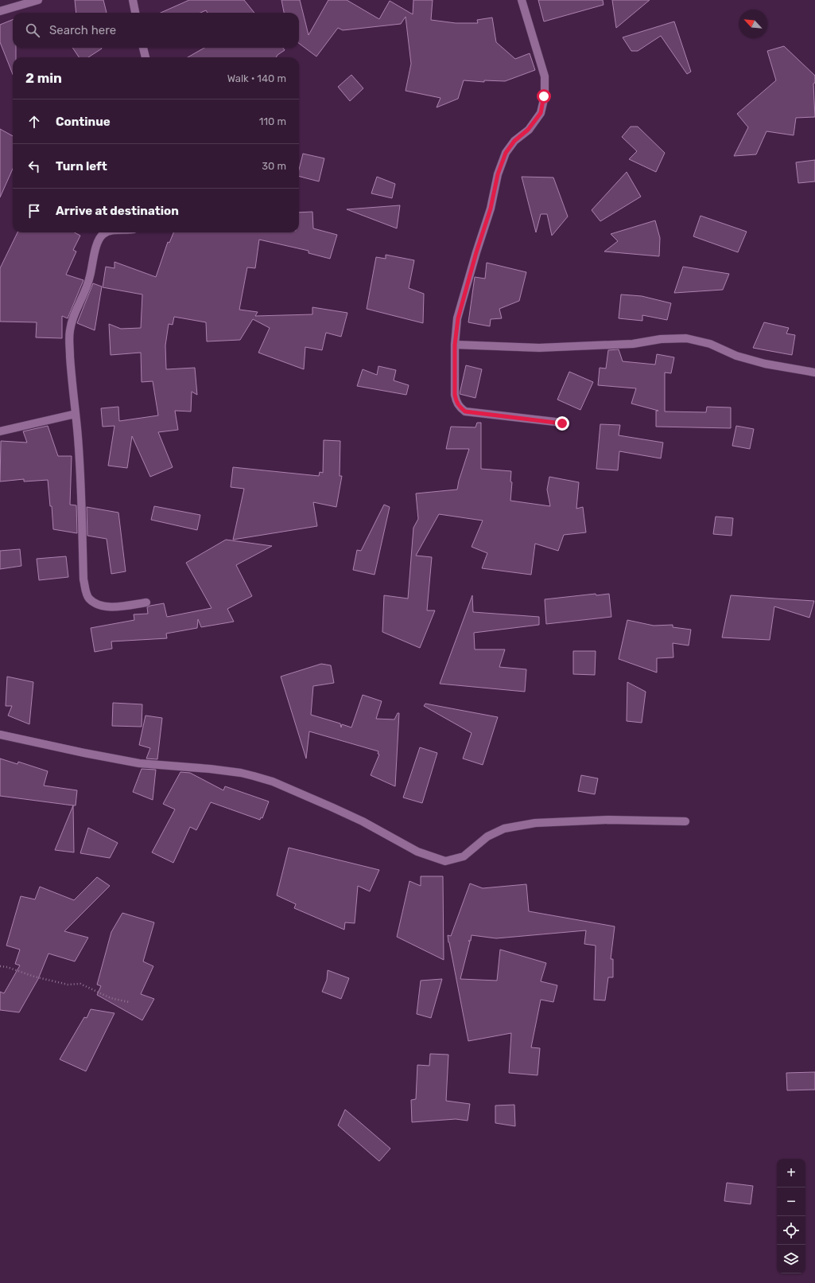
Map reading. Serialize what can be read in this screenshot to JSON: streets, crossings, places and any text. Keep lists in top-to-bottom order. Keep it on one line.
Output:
{"north":"top left","page":{"search":"Search here","heading":["2 min","Walk · 140 m"],"list":[["Continue","110 m"],["Turn left","30 m"],"Arrive at destination"],"map_buttons":["+","−"]}}
